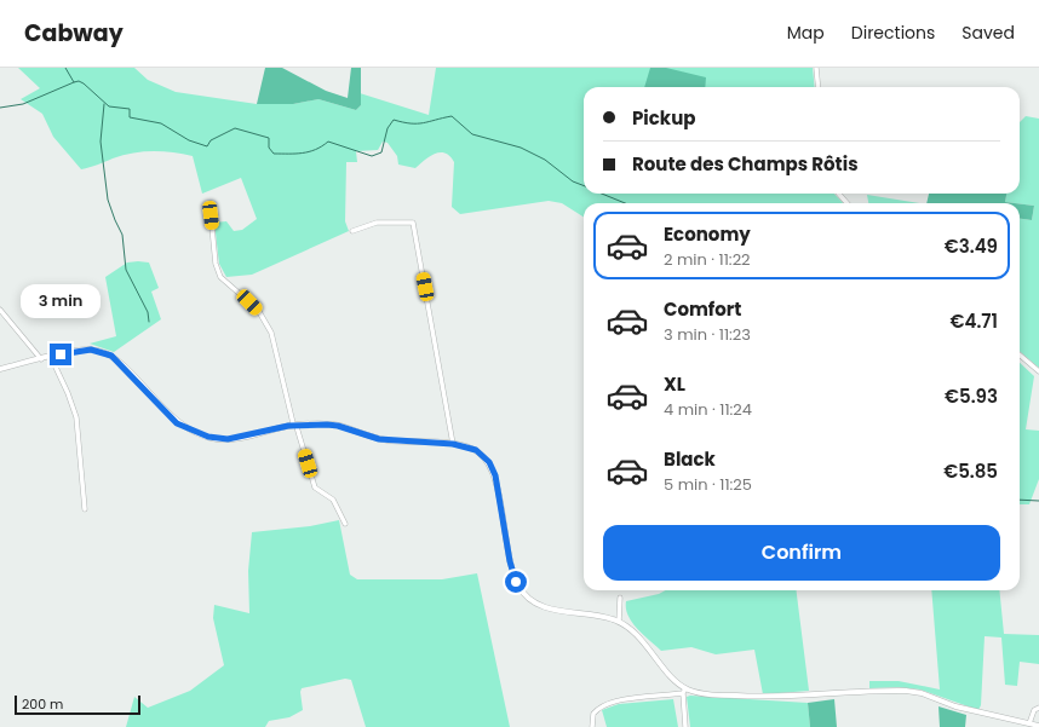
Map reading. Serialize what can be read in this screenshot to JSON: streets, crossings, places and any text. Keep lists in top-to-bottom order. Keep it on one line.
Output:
{"scale_bar":"200 m","page":{"header":"Cabway","nav":["Map","Directions","Saved"],"banner":["Pickup","Route des Champs Rôtis"],"list":[{"name":"Economy","note":"2 min · 11:22","value":"€3.49"},{"name":"Comfort","note":"3 min · 11:23","value":"€4.71"},{"name":"XL","note":"4 min · 11:24","value":"€5.93"},{"name":"Black","note":"5 min · 11:25","value":"€5.85"}],"bubble":"3 min","buttons":"Confirm","scale":"200 m"}}
